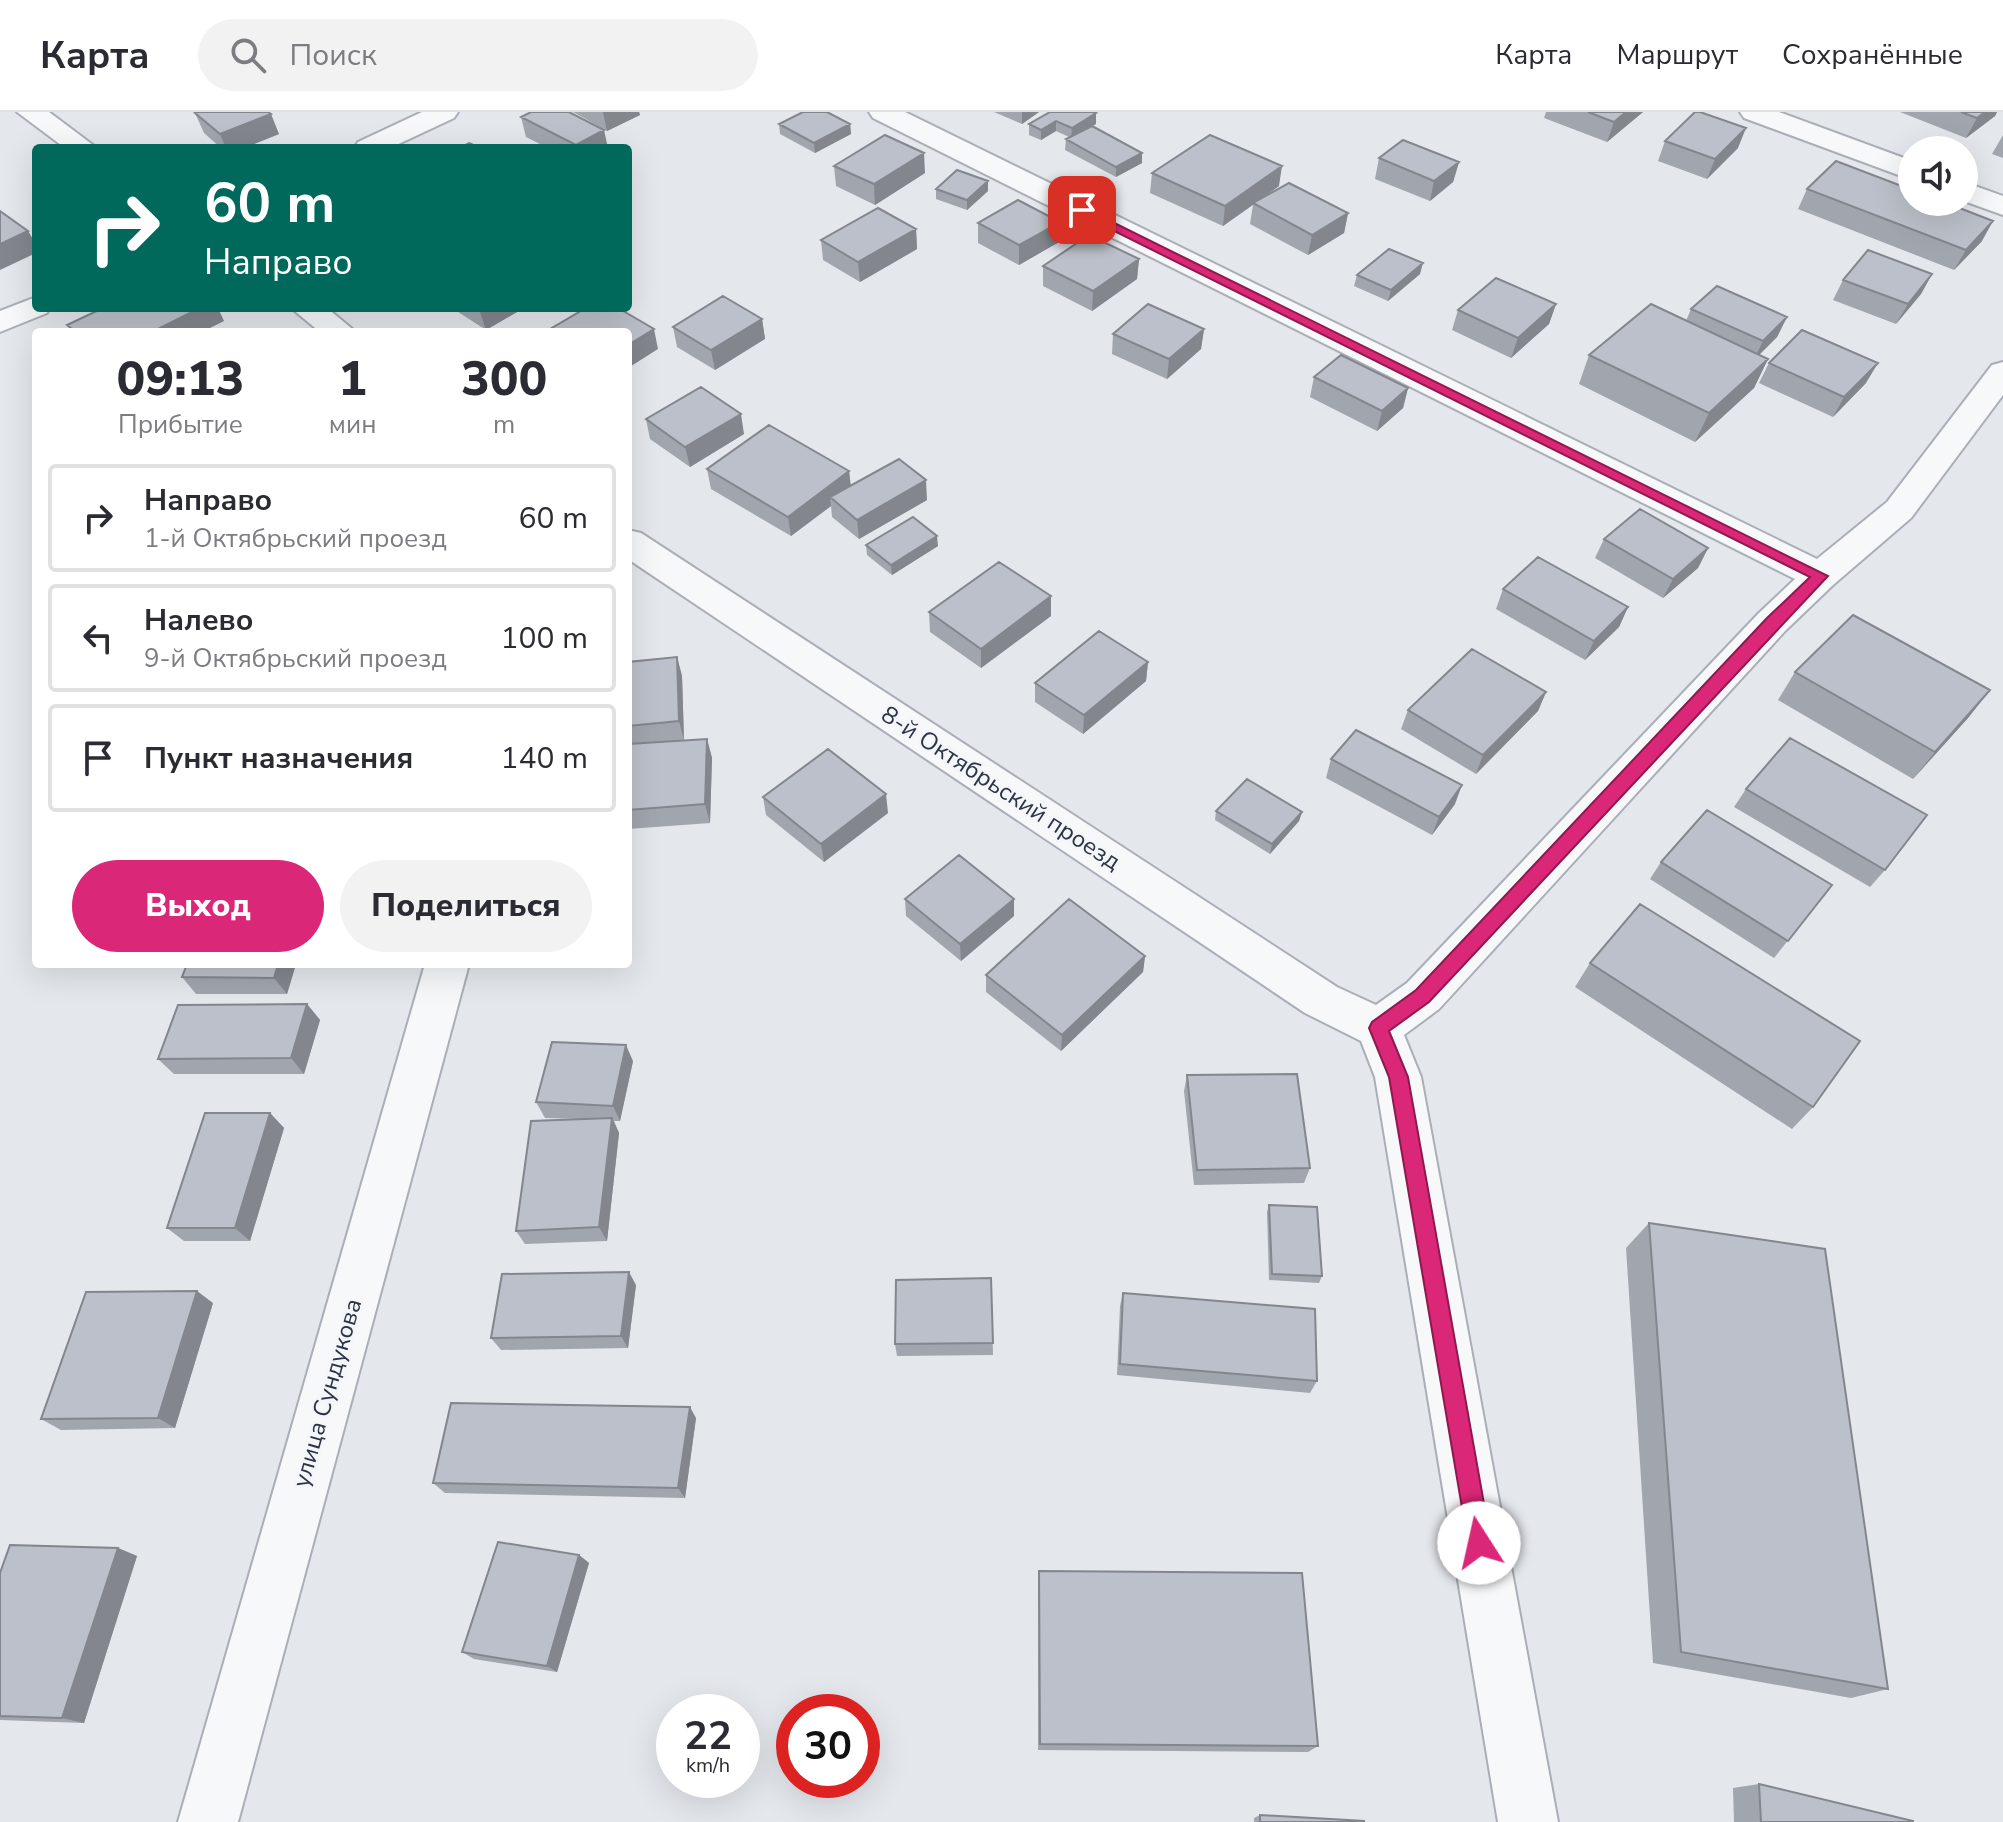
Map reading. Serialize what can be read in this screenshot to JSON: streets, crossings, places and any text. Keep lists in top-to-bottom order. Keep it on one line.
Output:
{"streets":{"street":["8-й Октябрьский проезд","улица Сундукова"]},"page":{"header":"Карта","search":"Поиск","nav":["Карта","Маршрут","Сохранённые"],"turn":["60 m","Направо"],"eta":["09:13","Прибытие","1","мин","300","m"],"list":[{"name":"Направо","note":"1-й Октябрьский проезд","value":"60 m"},{"name":"Налево","note":"9-й Октябрьский проезд","value":"100 m"},{"name":"Пункт назначения","value":"140 m"}],"buttons":["Выход","Поделиться"],"speed":"22 km/h","limit":"30"}}
